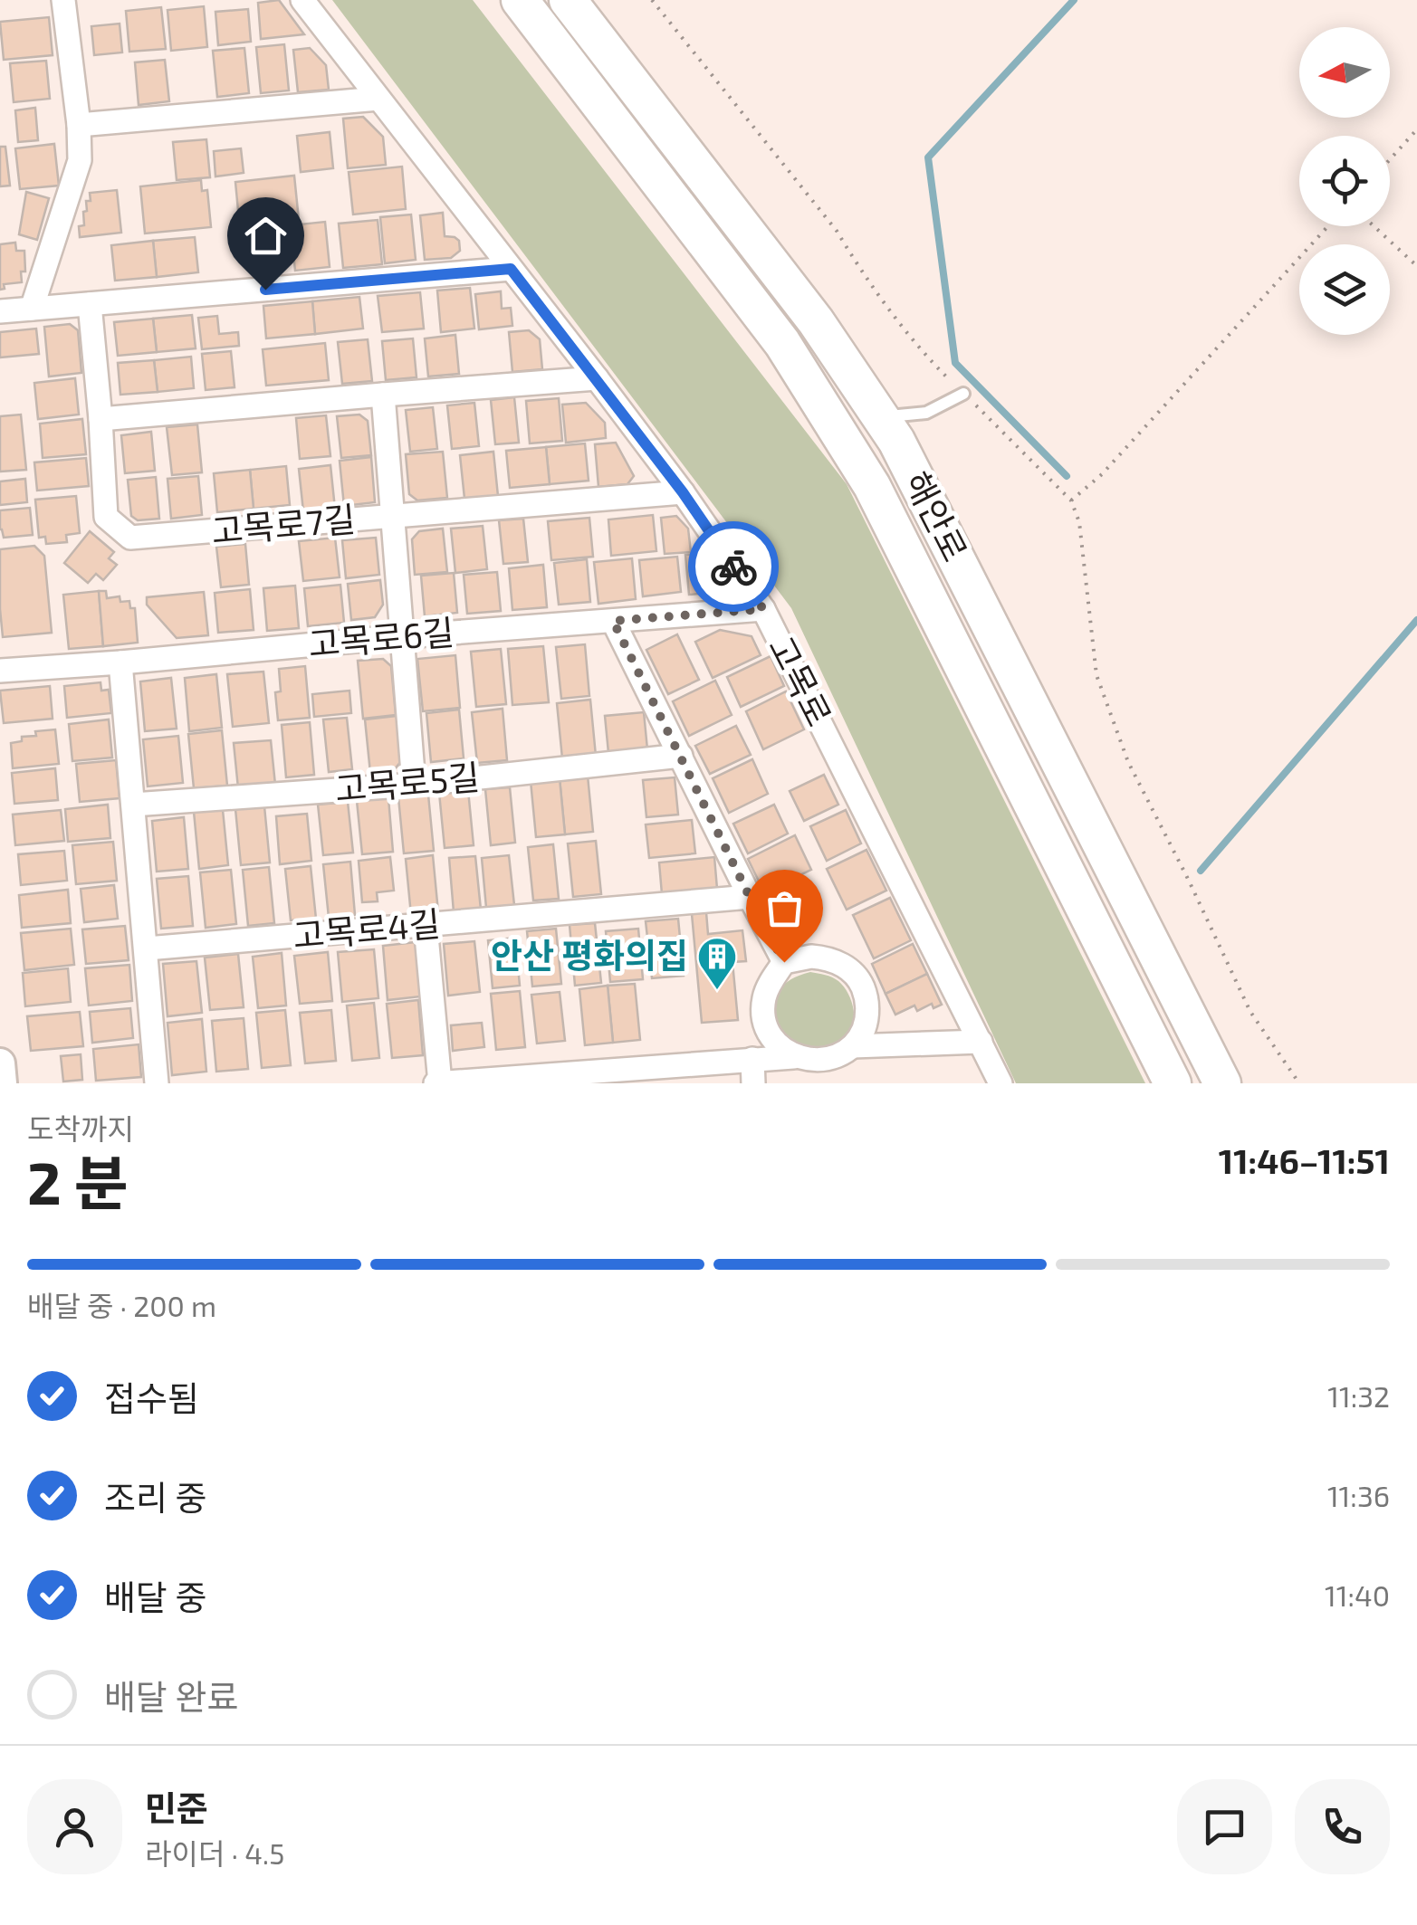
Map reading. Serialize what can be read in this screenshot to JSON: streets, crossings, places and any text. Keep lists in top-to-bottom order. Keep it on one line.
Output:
{"streets":{"main road":["해안로"],"street":["고목로7길","고목로6길","고목로","고목로5길","고목로4길"]},"crossings":[["고목로7길","고목로"],["고목로6길","고목로"]],"places":{"building":["안산 평화의집"]},"north":"left","page":{"heading":["2 분","도착까지","11:46–11:51"],"panel":["민준","라이더 · 4.5"],"bar":"배달 중 · 200 m","list":[["접수됨","11:32"],["조리 중","11:36"],["배달 중","11:40"],"배달 완료"]}}
